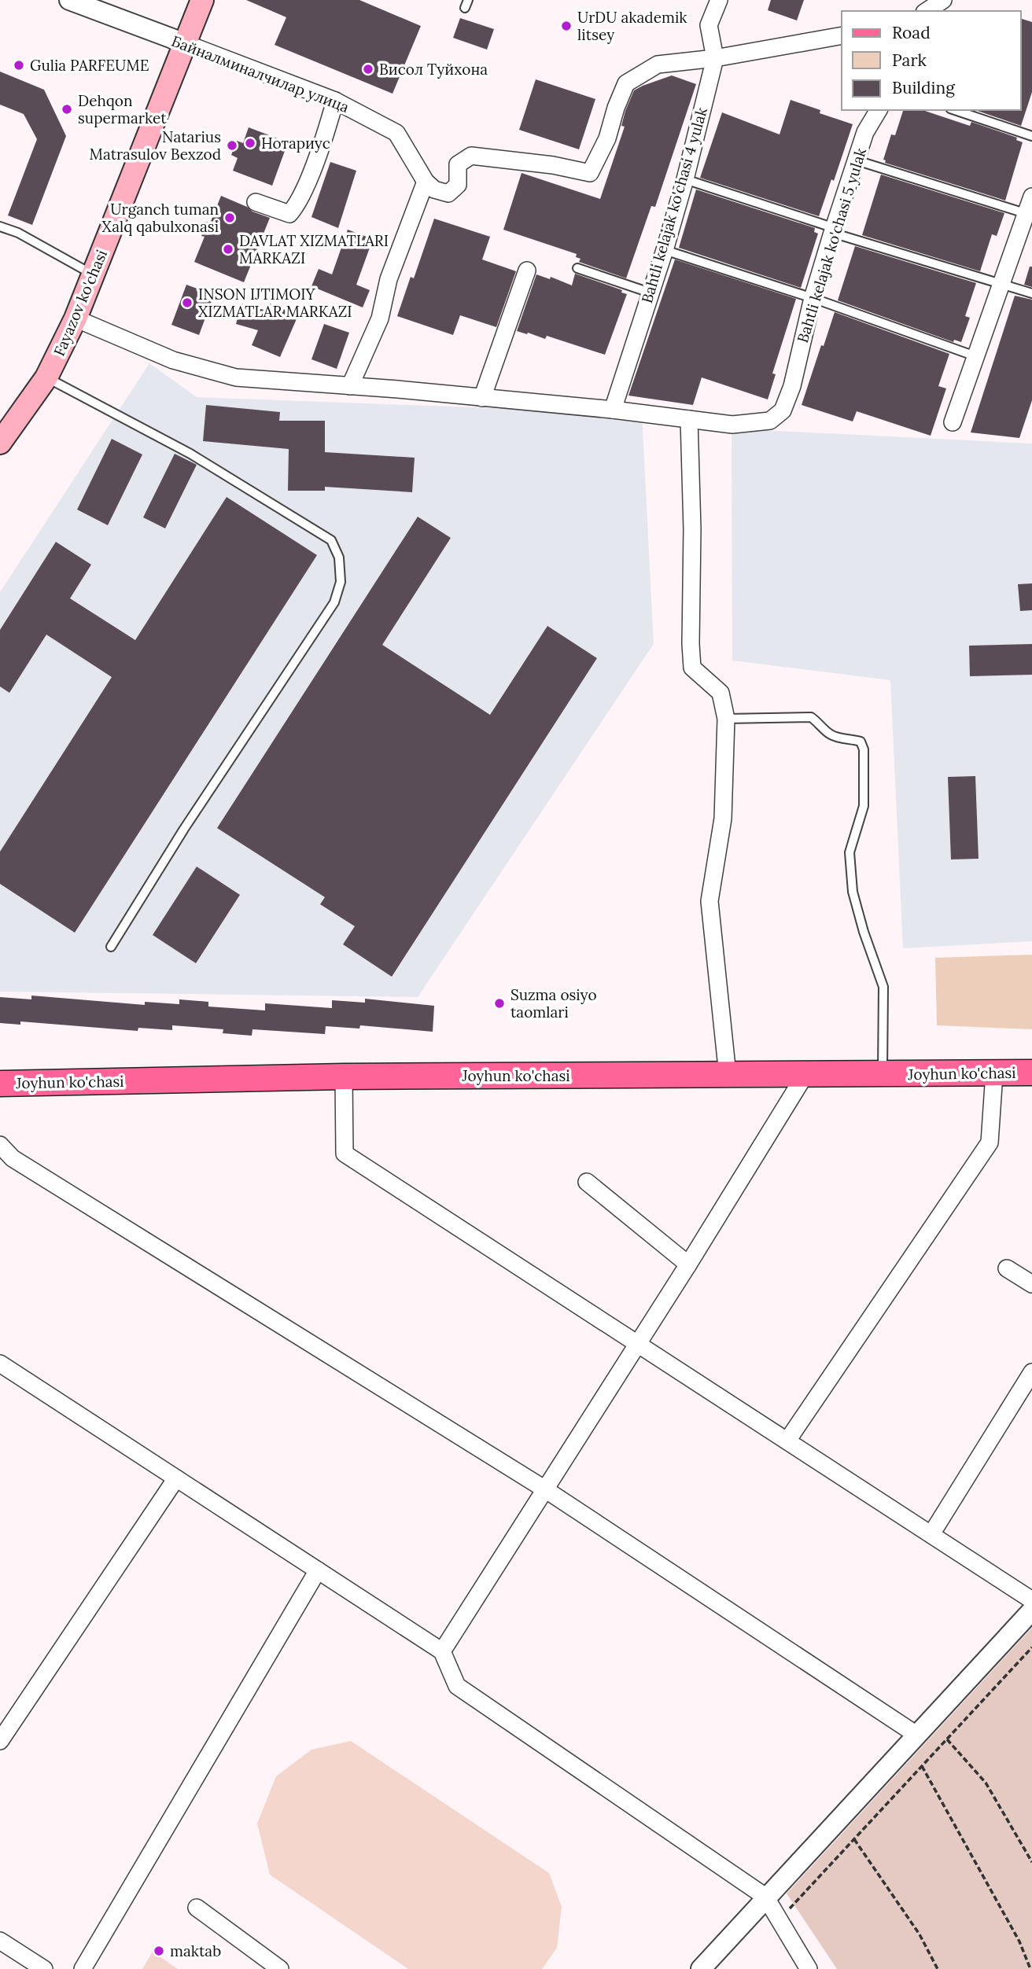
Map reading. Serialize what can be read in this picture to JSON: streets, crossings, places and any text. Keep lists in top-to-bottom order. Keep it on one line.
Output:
{"streets":{"main road":["Fayazov ko'chasi","Joyhun ko'chasi"],"street":["Байналминалчилар улица","Bahtli kelajak ko'chasi 4 yulak","Bahtli kelajak ko'chasi 5 yulak"]},"crossings":[["Байналминалчилар улица","Fayazov ko'chasi"],["Bahtli kelajak ko'chasi 4 yulak","Bahtli kelajak ko'chasi 5 yulak"],["Bahtli kelajak ko'chasi 5 yulak","Fayazov ko'chasi"]],"places":["UrDU akademik litsey","Gulia PARFEUME","Висол Туйхона","Dehqon supermarket","Нотариус","Natarius Matrasulov Bexzod","Urganch tuman Xalq qabulxonasi","DAVLAT XIZMATLARI MARKAZI","INSON IJTIMOIY XIZMATLAR MARKAZI","Suzma osiyo taomlari","maktab"],"legend":["Road","Park","Building"]}
